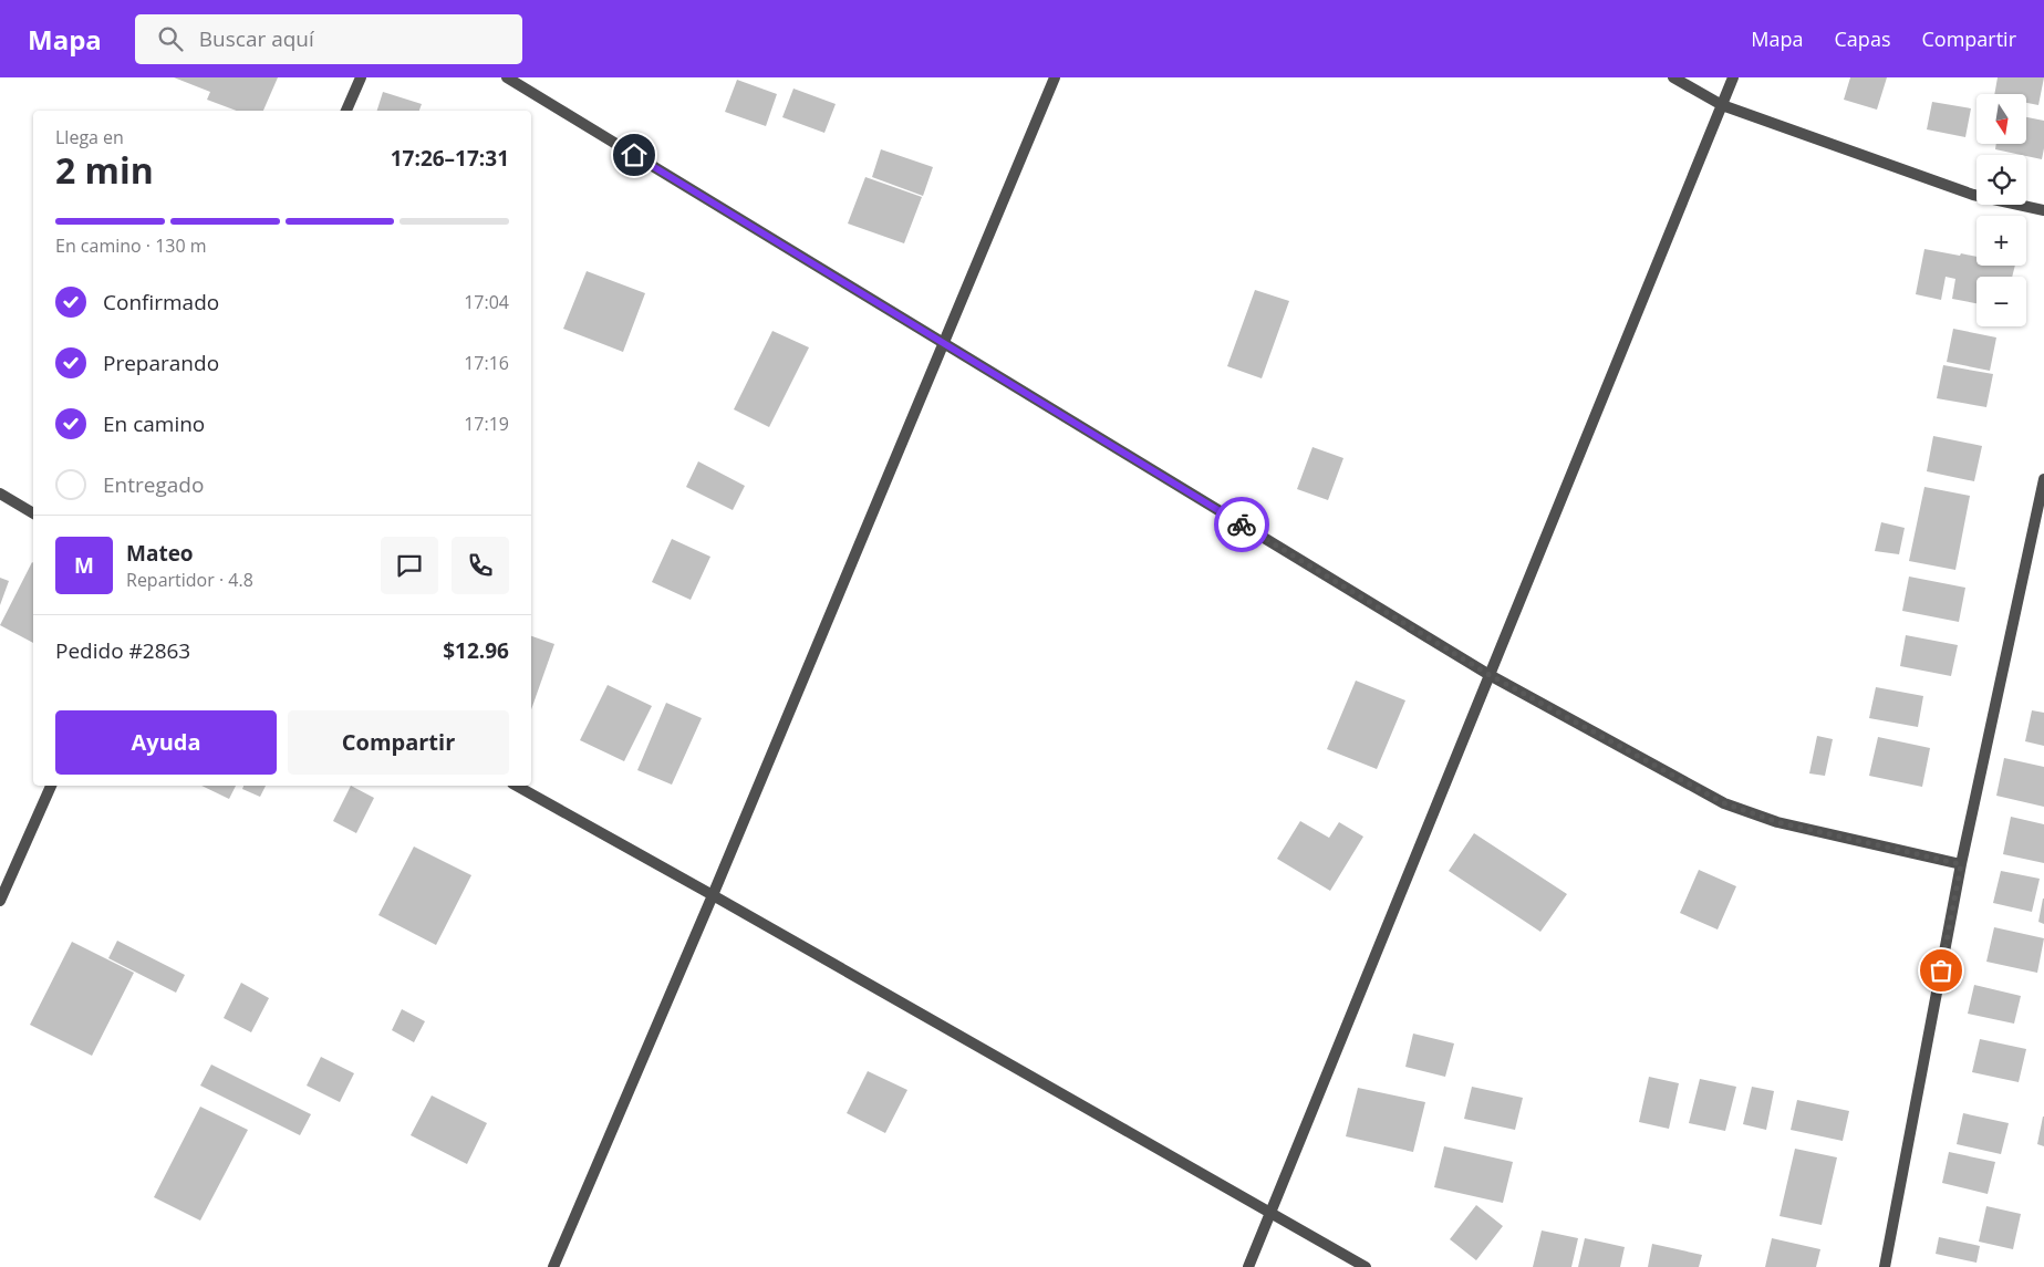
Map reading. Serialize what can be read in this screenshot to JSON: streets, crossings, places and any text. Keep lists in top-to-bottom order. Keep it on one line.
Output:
{"north":"bottom","page":{"header":"Mapa","search":"Buscar aquí","nav":["Mapa","Capas","Compartir"],"map_buttons":["+","−"],"heading":["2 min","Llega en","17:26–17:31"],"panel":["Mateo","Repartidor · 4.8","Pedido #2863","$12.96"],"bar":"En camino · 130 m","list":[["Confirmado","17:04"],["Preparando","17:16"],["En camino","17:19"],"Entregado"],"round":"M","buttons":["Ayuda","Compartir"]}}
